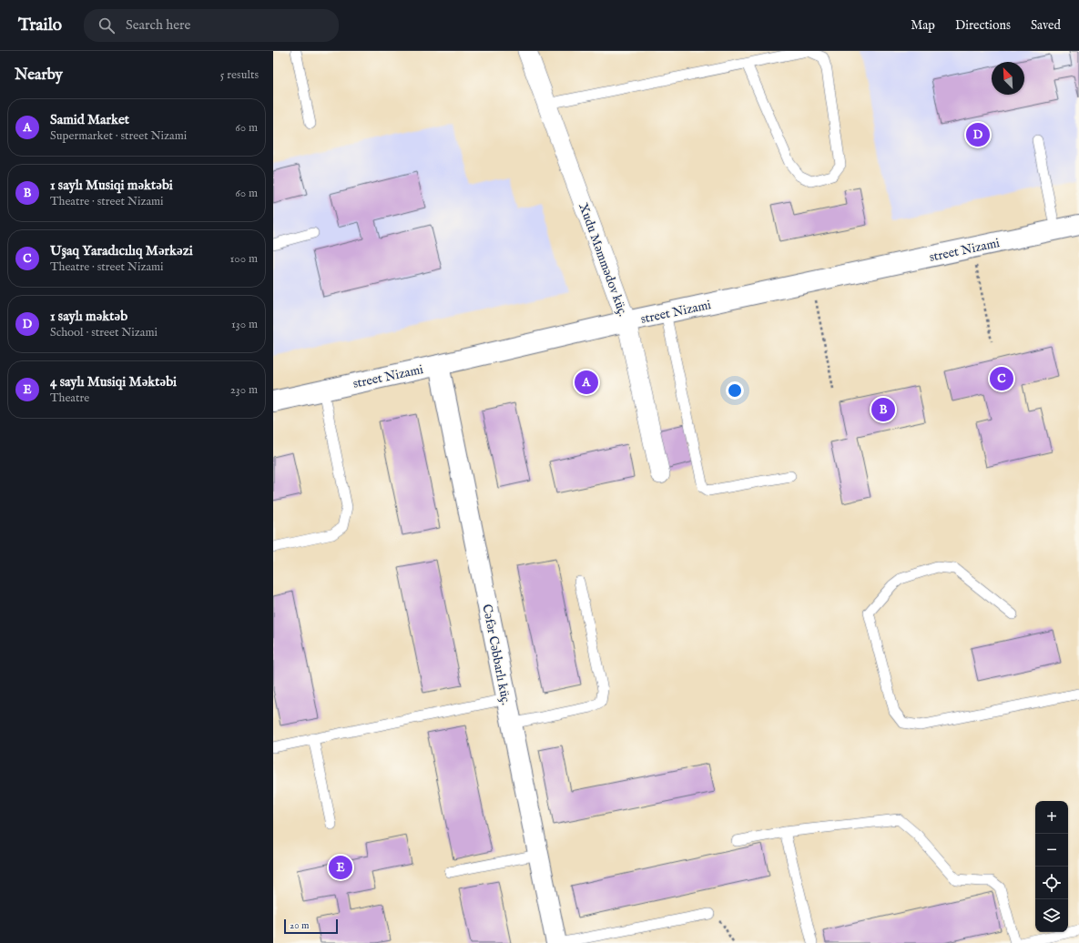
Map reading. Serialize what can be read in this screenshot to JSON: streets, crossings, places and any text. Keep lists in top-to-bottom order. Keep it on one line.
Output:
{"streets":{"main road":["street Nizami","Cəfər Cəbbarlı küç."],"street":["Xudu Məmmədov küç."]},"crossings":[["street Nizami","Xudu Məmmədov küç."],["street Nizami","Cəfər Cəbbarlı küç."]],"scale_bar":"20 m","north":"top left","page":{"header":"Trailo","search":"Search here","nav":["Map","Directions","Saved"],"heading":["Nearby","5 results"],"list":[{"mark":"A","name":"Samid Market","note":"Supermarket · street Nizami","value":"60 m"},{"mark":"B","name":"1 saylı Musiqi məktəbi","note":"Theatre · street Nizami","value":"60 m"},{"mark":"C","name":"Uşaq Yaradıcılıq Mərkəzi","note":"Theatre · street Nizami","value":"100 m"},{"mark":"D","name":"1 saylı məktəb","note":"School · street Nizami","value":"130 m"},{"mark":"E","name":"4 saylı Musiqi Məktəbi","note":"Theatre","value":"230 m"}],"pins":["D","C","A","B","E"],"map_buttons":["+","−"],"scale":"20 m"}}
